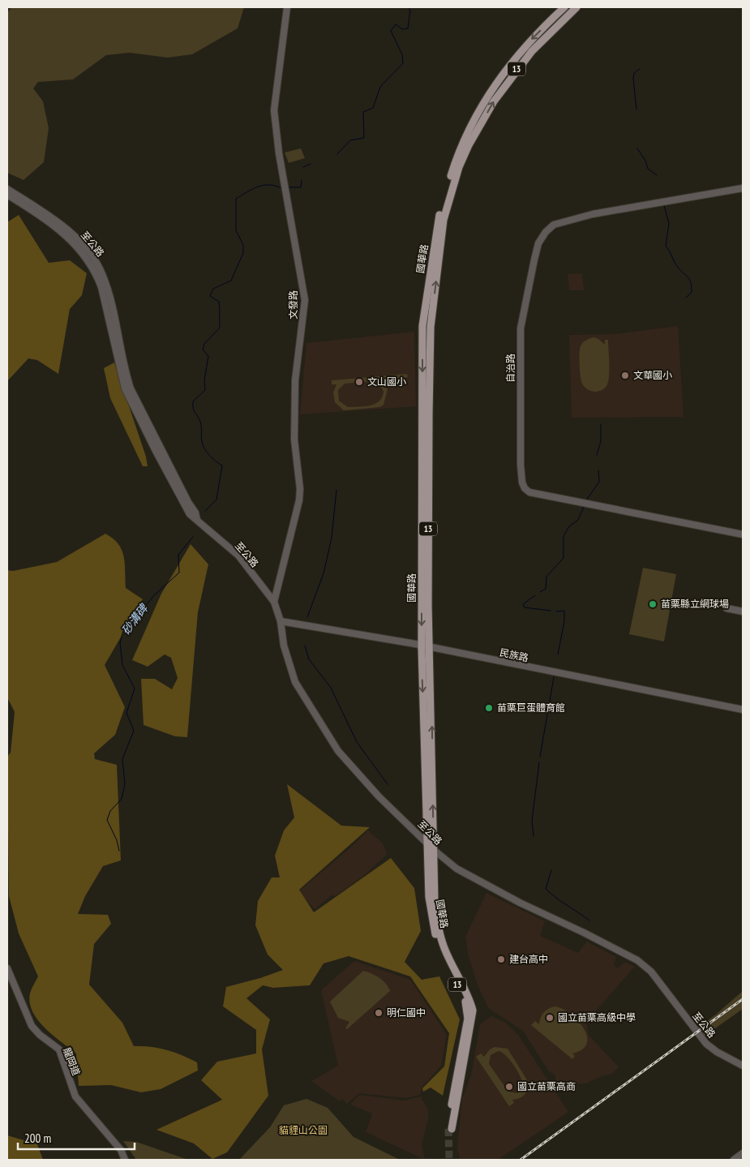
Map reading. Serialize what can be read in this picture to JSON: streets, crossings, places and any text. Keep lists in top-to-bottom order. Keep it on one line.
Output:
{"streets":{"main road":["13","國華路"],"street":["至公路","文發路","自治路","民族路","龍岡道"]},"crossings":[["至公路","國華路"],["至公路","文發路"],["至公路","民族路"],["國華路","民族路"]],"water":["砂溝碑"],"parks":["貓貍山公園"],"places":["文華國小","文山國小","苗栗縣立網球場","苗栗巨蛋體育館","建台高中","明仁國中","國立苗栗高級中學","國立苗栗高商"],"scale_bar":"200 m"}
